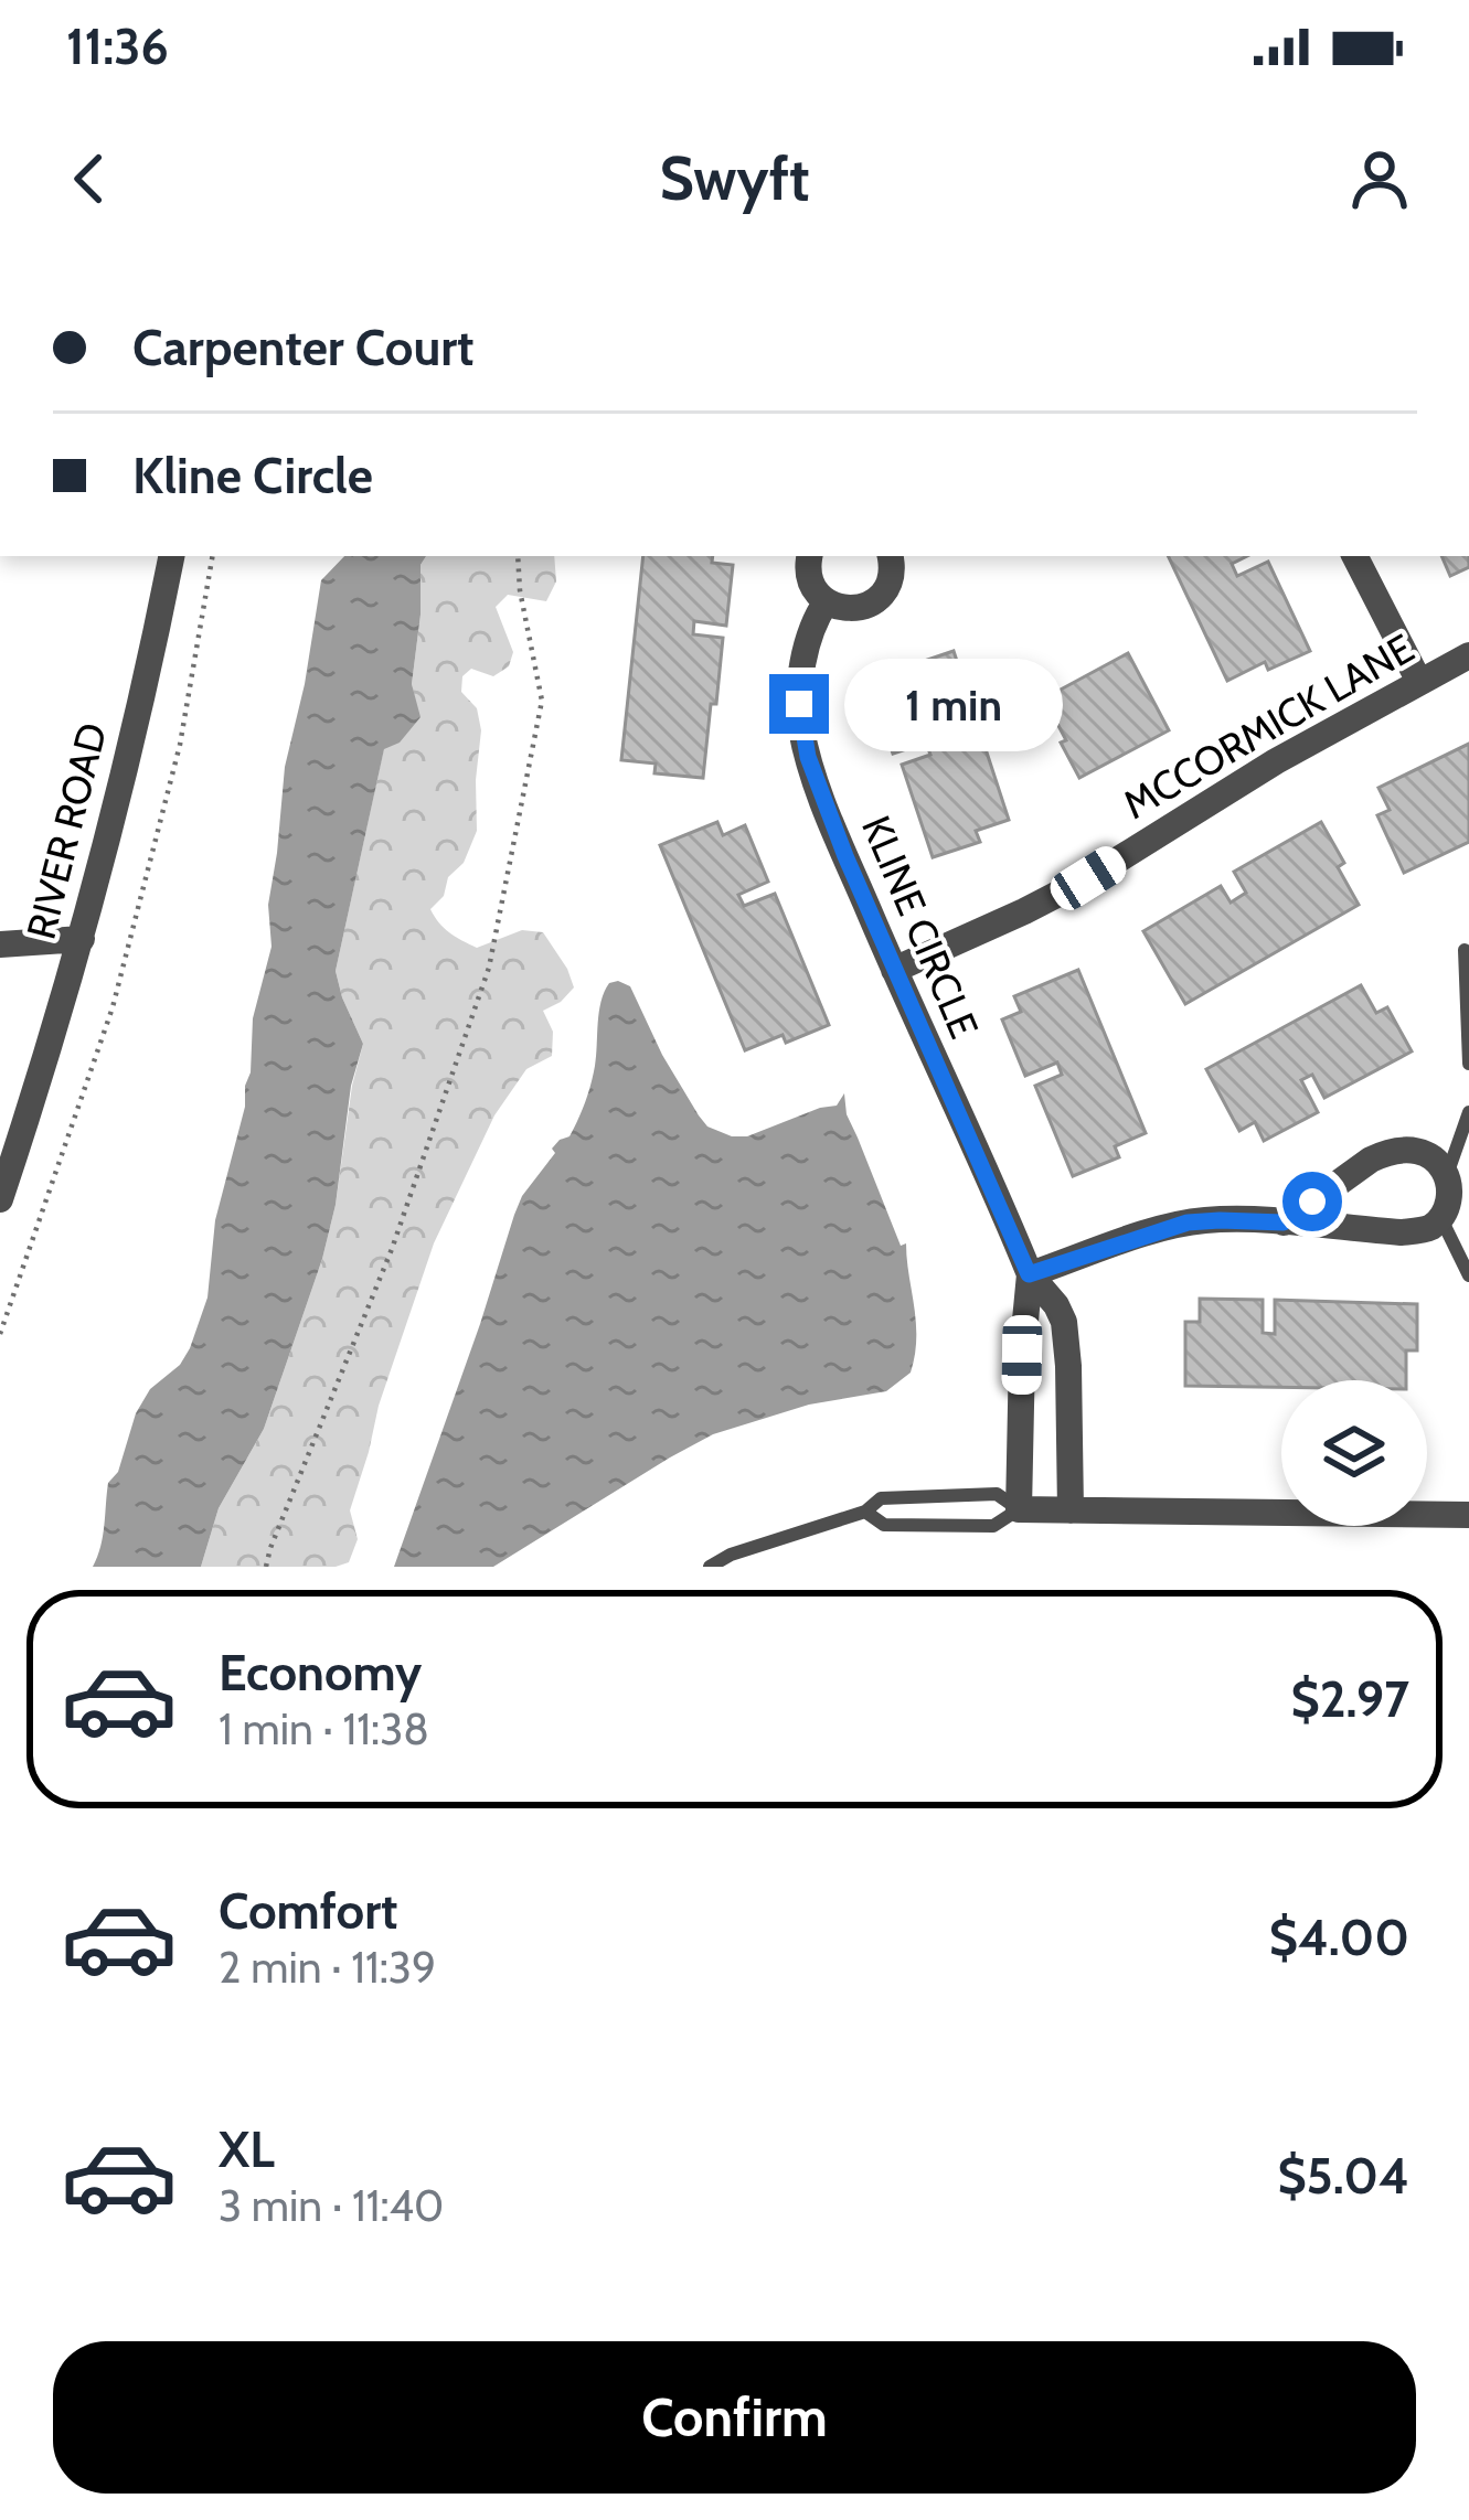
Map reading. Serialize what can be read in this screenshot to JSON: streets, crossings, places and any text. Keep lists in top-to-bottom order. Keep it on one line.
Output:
{"streets":{"street":["MCCORMICK LANE","RIVER ROAD","KLINE CIRCLE"]},"crossings":[["MCCORMICK LANE","KLINE CIRCLE"]],"page":{"status":"11:36","header":"Swyft","banner":["Carpenter Court","Kline Circle"],"bubble":"1 min","list":[{"name":"Economy","note":"1 min · 11:38","value":"$2.97"},{"name":"Comfort","note":"2 min · 11:39","value":"$4.00"},{"name":"XL","note":"3 min · 11:40","value":"$5.04"}],"buttons":"Confirm"}}
